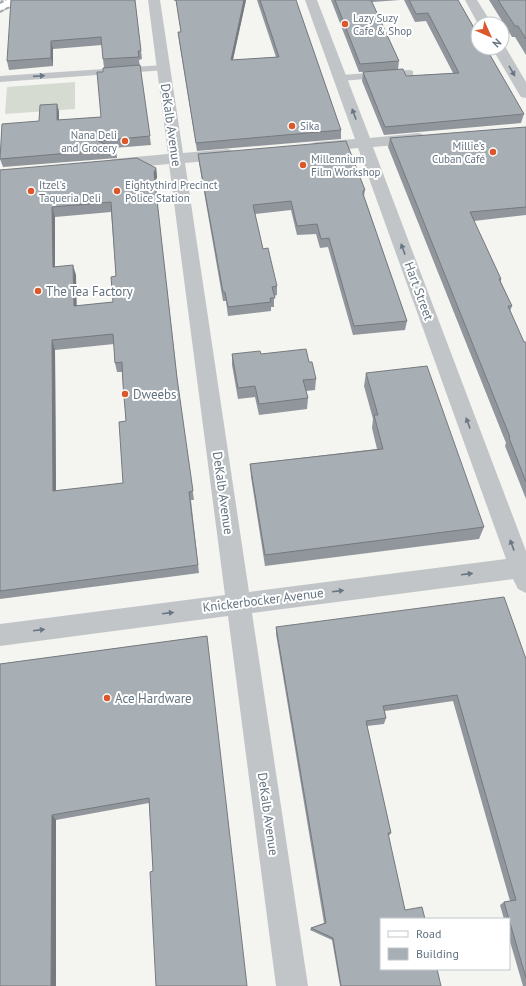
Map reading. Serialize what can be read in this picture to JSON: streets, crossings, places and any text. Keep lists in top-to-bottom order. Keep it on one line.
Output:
{"streets":{"street":["DeKalb Avenue","Hart Street","Knickerbocker Avenue"]},"crossings":[["DeKalb Avenue","Knickerbocker Avenue"],["Hart Street","Knickerbocker Avenue"]],"one_way":["Hart Street","Knickerbocker Avenue"],"places":["Lazy Suzy Cafe & Shop","Sika","Nana Deli and Grocery","Millie’s Cuban Café","Millennium Film Workshop","Itzel's Taqueria Deli","Eightythird Precinct Police Station","The Tea Factory","Dweebs","Ace Hardware"],"legend":["Road","Building"],"north":"bottom right"}
